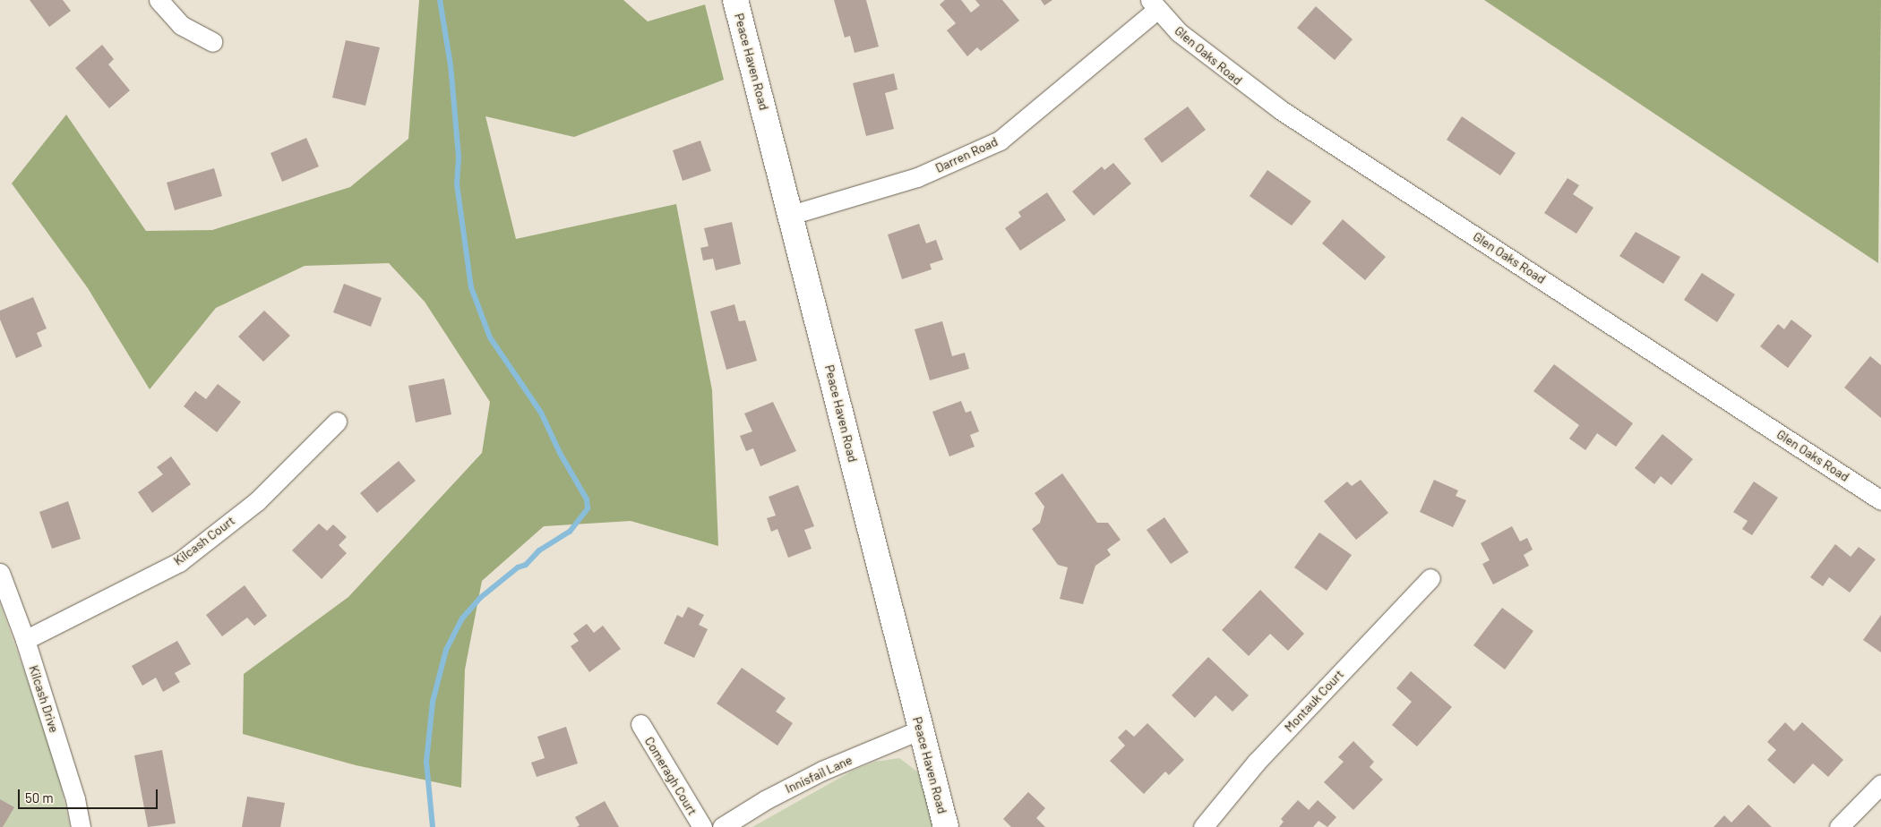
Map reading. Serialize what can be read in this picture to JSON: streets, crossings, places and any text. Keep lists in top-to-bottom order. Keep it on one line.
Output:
{"streets":{"main road":["Peace Haven Road"],"street":["Glen Oaks Road","Darren Road","Kilcash Court","Kilcash Drive","Montauk Court","Innisfail Lane","Comeragh Court"]},"crossings":[["Glen Oaks Road","Darren Road"],["Peace Haven Road","Darren Road"],["Peace Haven Road","Innisfail Lane"],["Kilcash Court","Kilcash Drive"]],"scale_bar":"50 m"}
